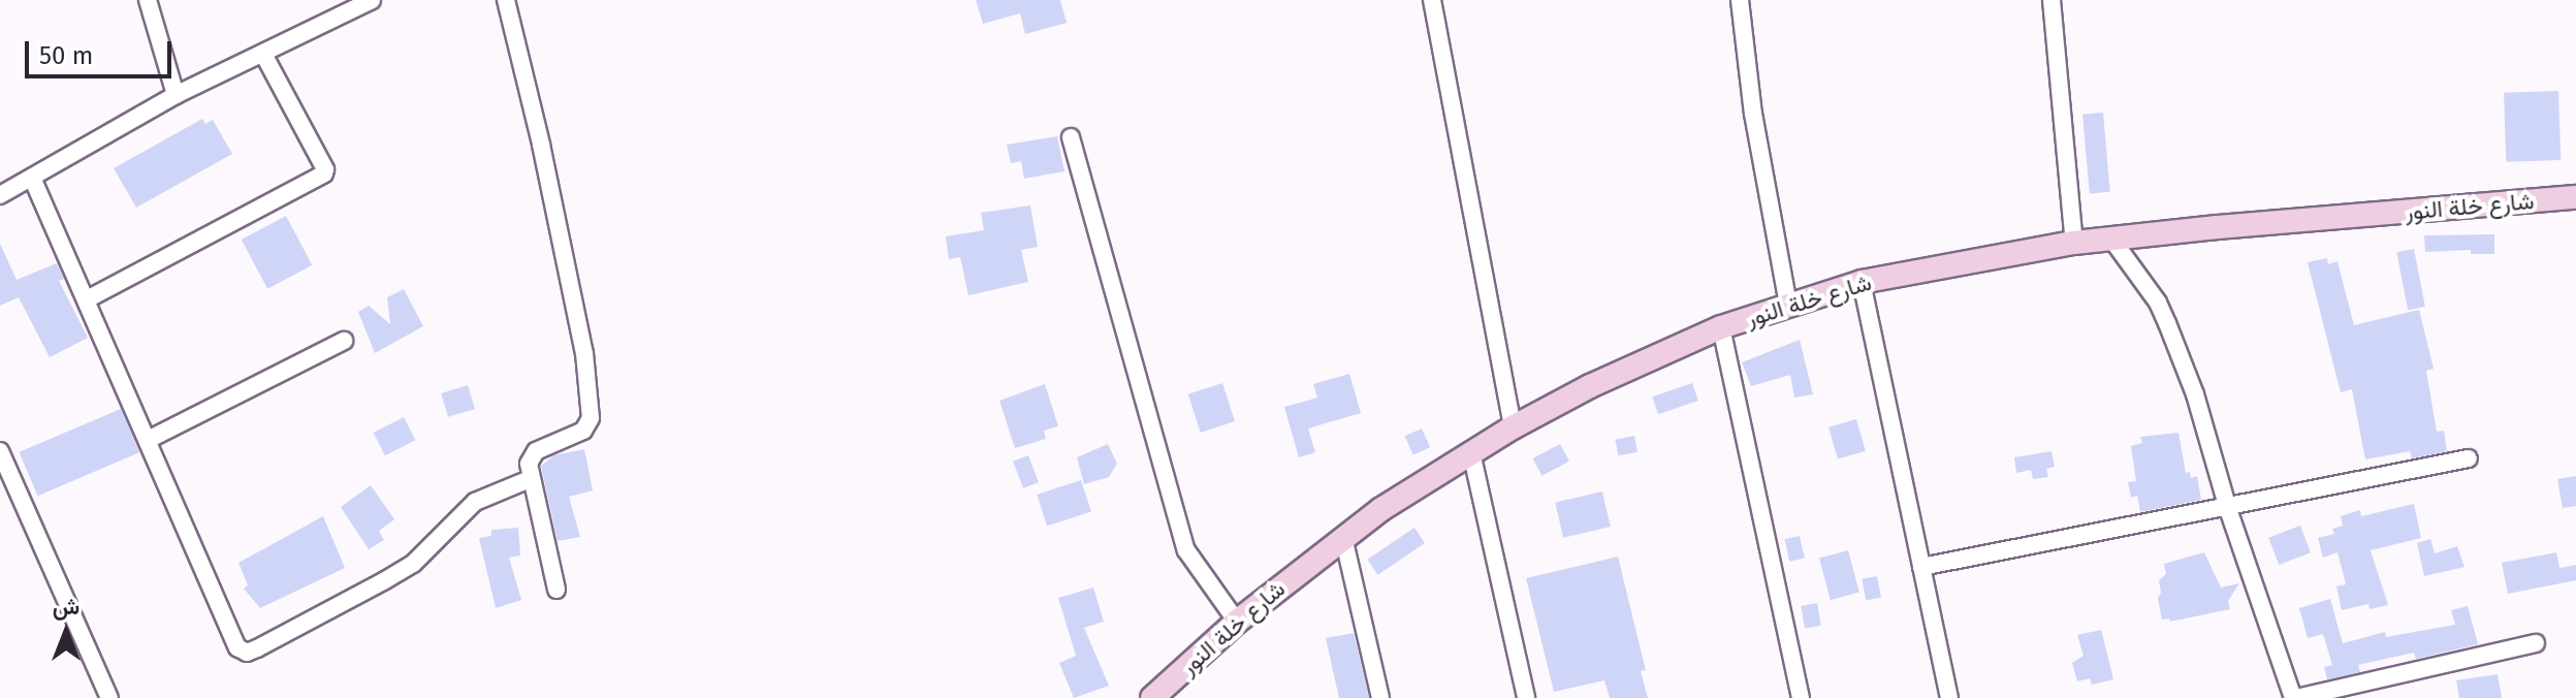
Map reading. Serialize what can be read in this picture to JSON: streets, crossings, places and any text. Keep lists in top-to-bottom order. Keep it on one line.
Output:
{"streets":{"street":["شارع خلة النور"]},"scale_bar":"50 m","north":"top"}
